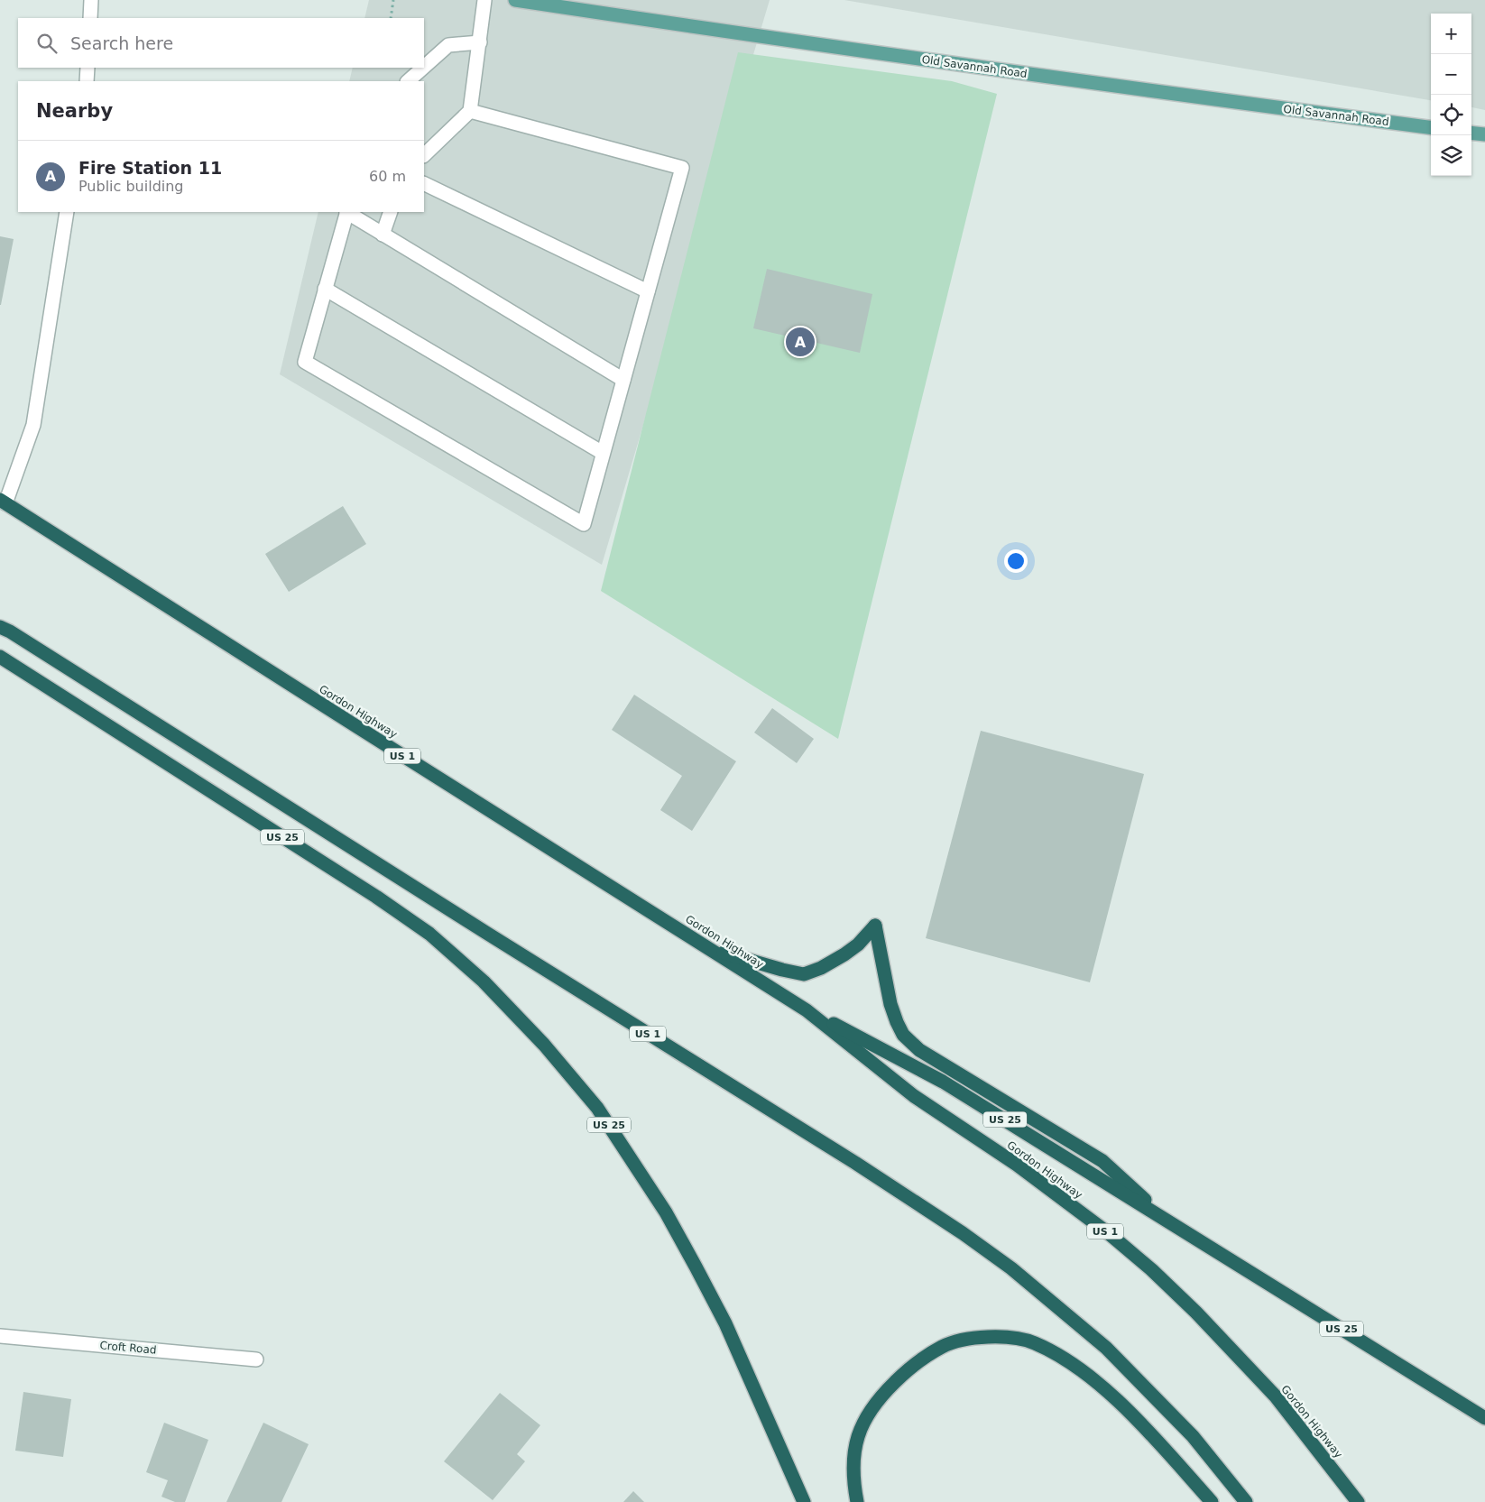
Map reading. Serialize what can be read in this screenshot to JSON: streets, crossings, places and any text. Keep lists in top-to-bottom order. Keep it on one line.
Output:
{"streets":{"highway":["Gordon Highway","US 1","US 25"],"main road":["Old Savannah Road"],"street":["Croft Road"]},"crossings":[["Gordon Highway","US 25"]],"page":{"map_buttons":["+","−"],"search":"Search here","heading":"Nearby","list":[{"mark":"A","name":"Fire Station 11","note":"Public building","value":"60 m"}],"pins":"A"}}
